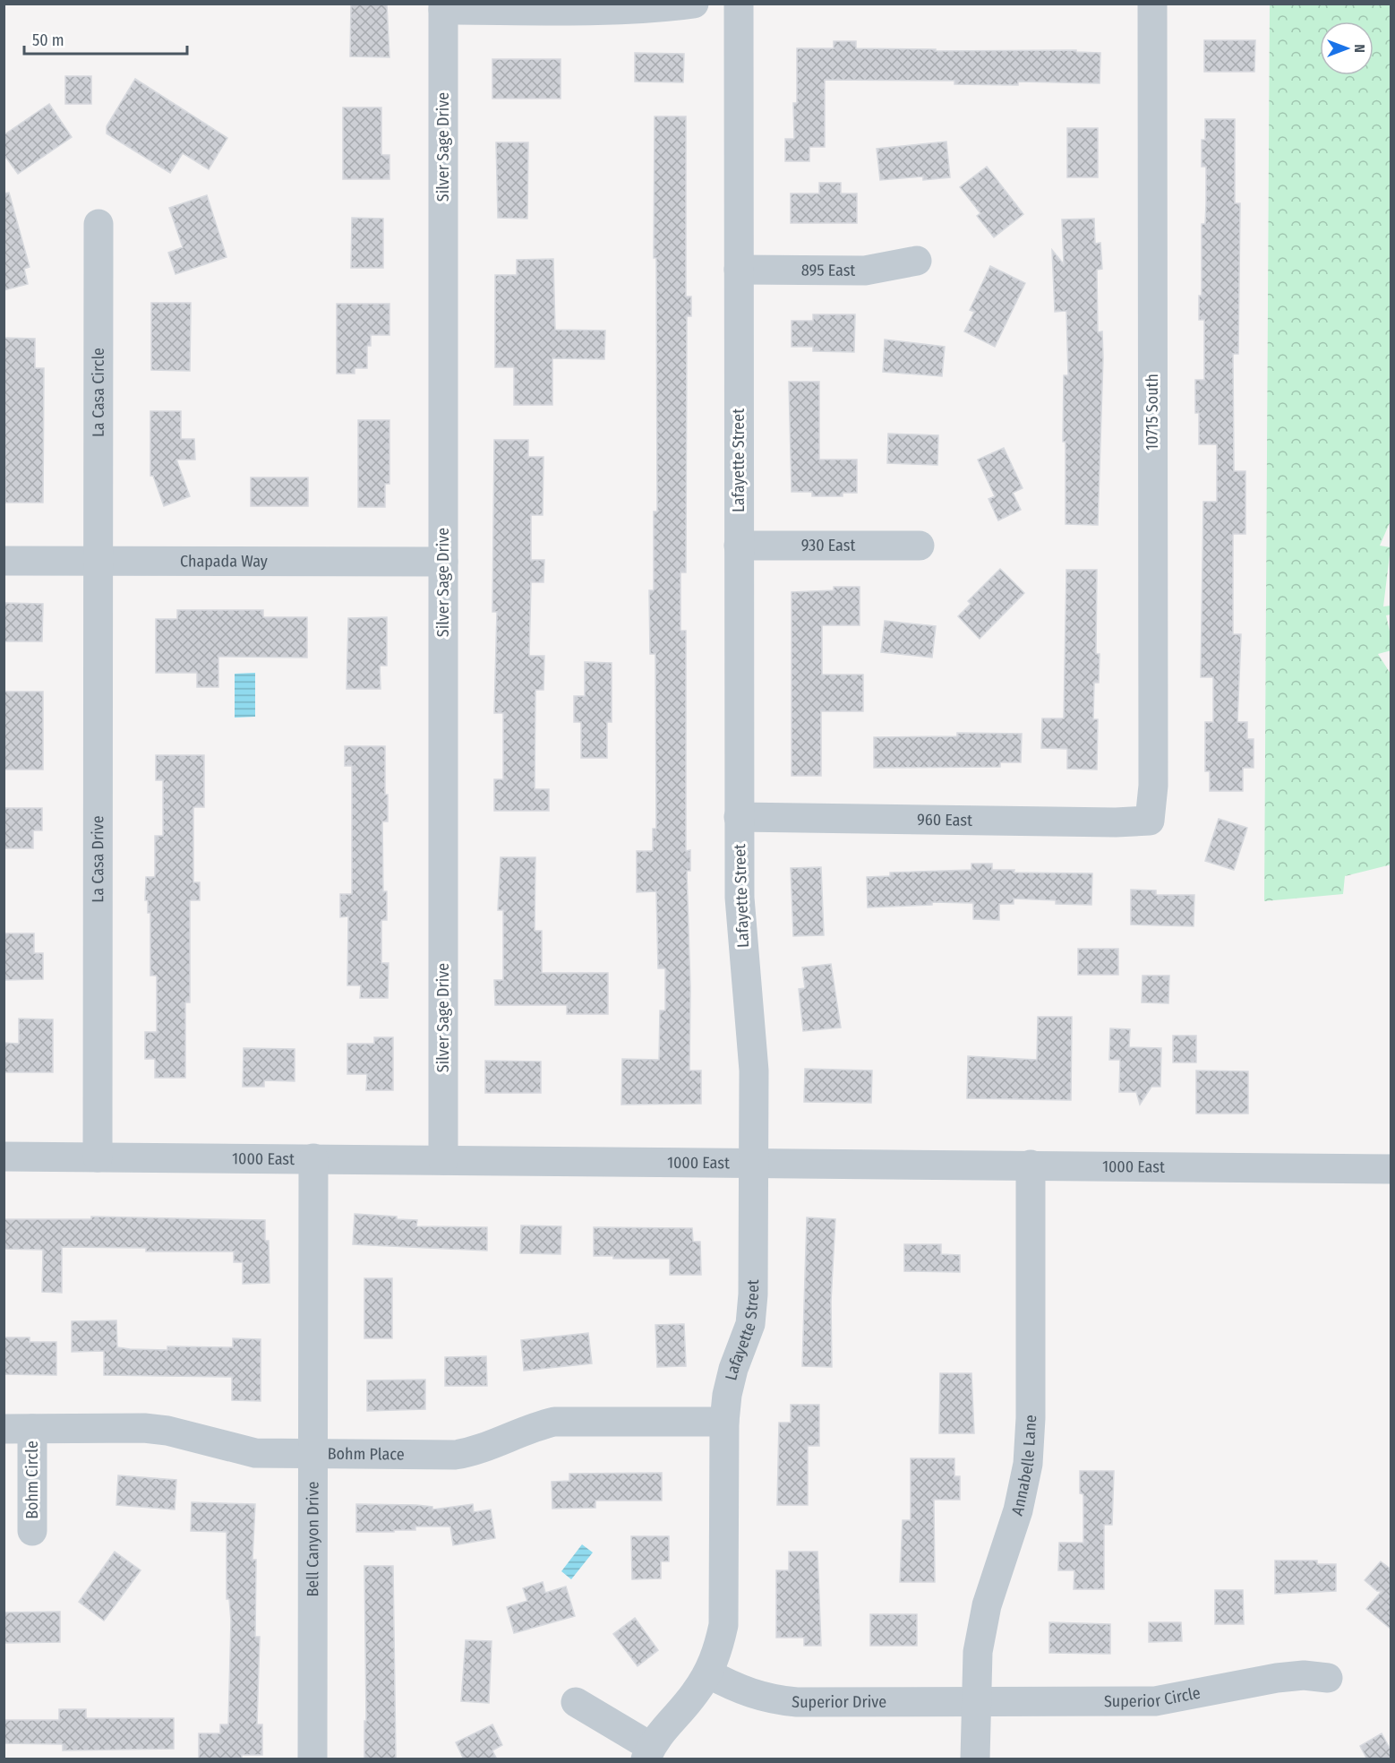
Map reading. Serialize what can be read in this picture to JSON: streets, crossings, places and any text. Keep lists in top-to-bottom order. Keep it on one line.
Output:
{"streets":{"street":["Silver Sage Drive","895 East","La Casa Circle","10715 South","Lafayette Street","930 East","Chapada Way","960 East","La Casa Drive","1000 East","Bohm Place","Annabelle Lane","Bohm Circle","Bell Canyon Drive","Superior Circle","Superior Drive"]},"crossings":[["Silver Sage Drive","Chapada Way"],["Silver Sage Drive","1000 East"],["895 East","Lafayette Street"],["La Casa Circle","Chapada Way"],["La Casa Circle","La Casa Drive"],["10715 South","960 East"],["Lafayette Street","930 East"],["Lafayette Street","960 East"],["Lafayette Street","1000 East"],["Lafayette Street","Bohm Place"],["Lafayette Street","Superior Drive"],["Chapada Way","La Casa Drive"],["La Casa Drive","1000 East"],["1000 East","Annabelle Lane"],["1000 East","Bell Canyon Drive"],["Bohm Place","Bohm Circle"],["Bohm Place","Bell Canyon Drive"],["Annabelle Lane","Superior Circle"],["Annabelle Lane","Superior Drive"],["Superior Circle","Superior Drive"]],"scale_bar":"50 m","north":"right"}
